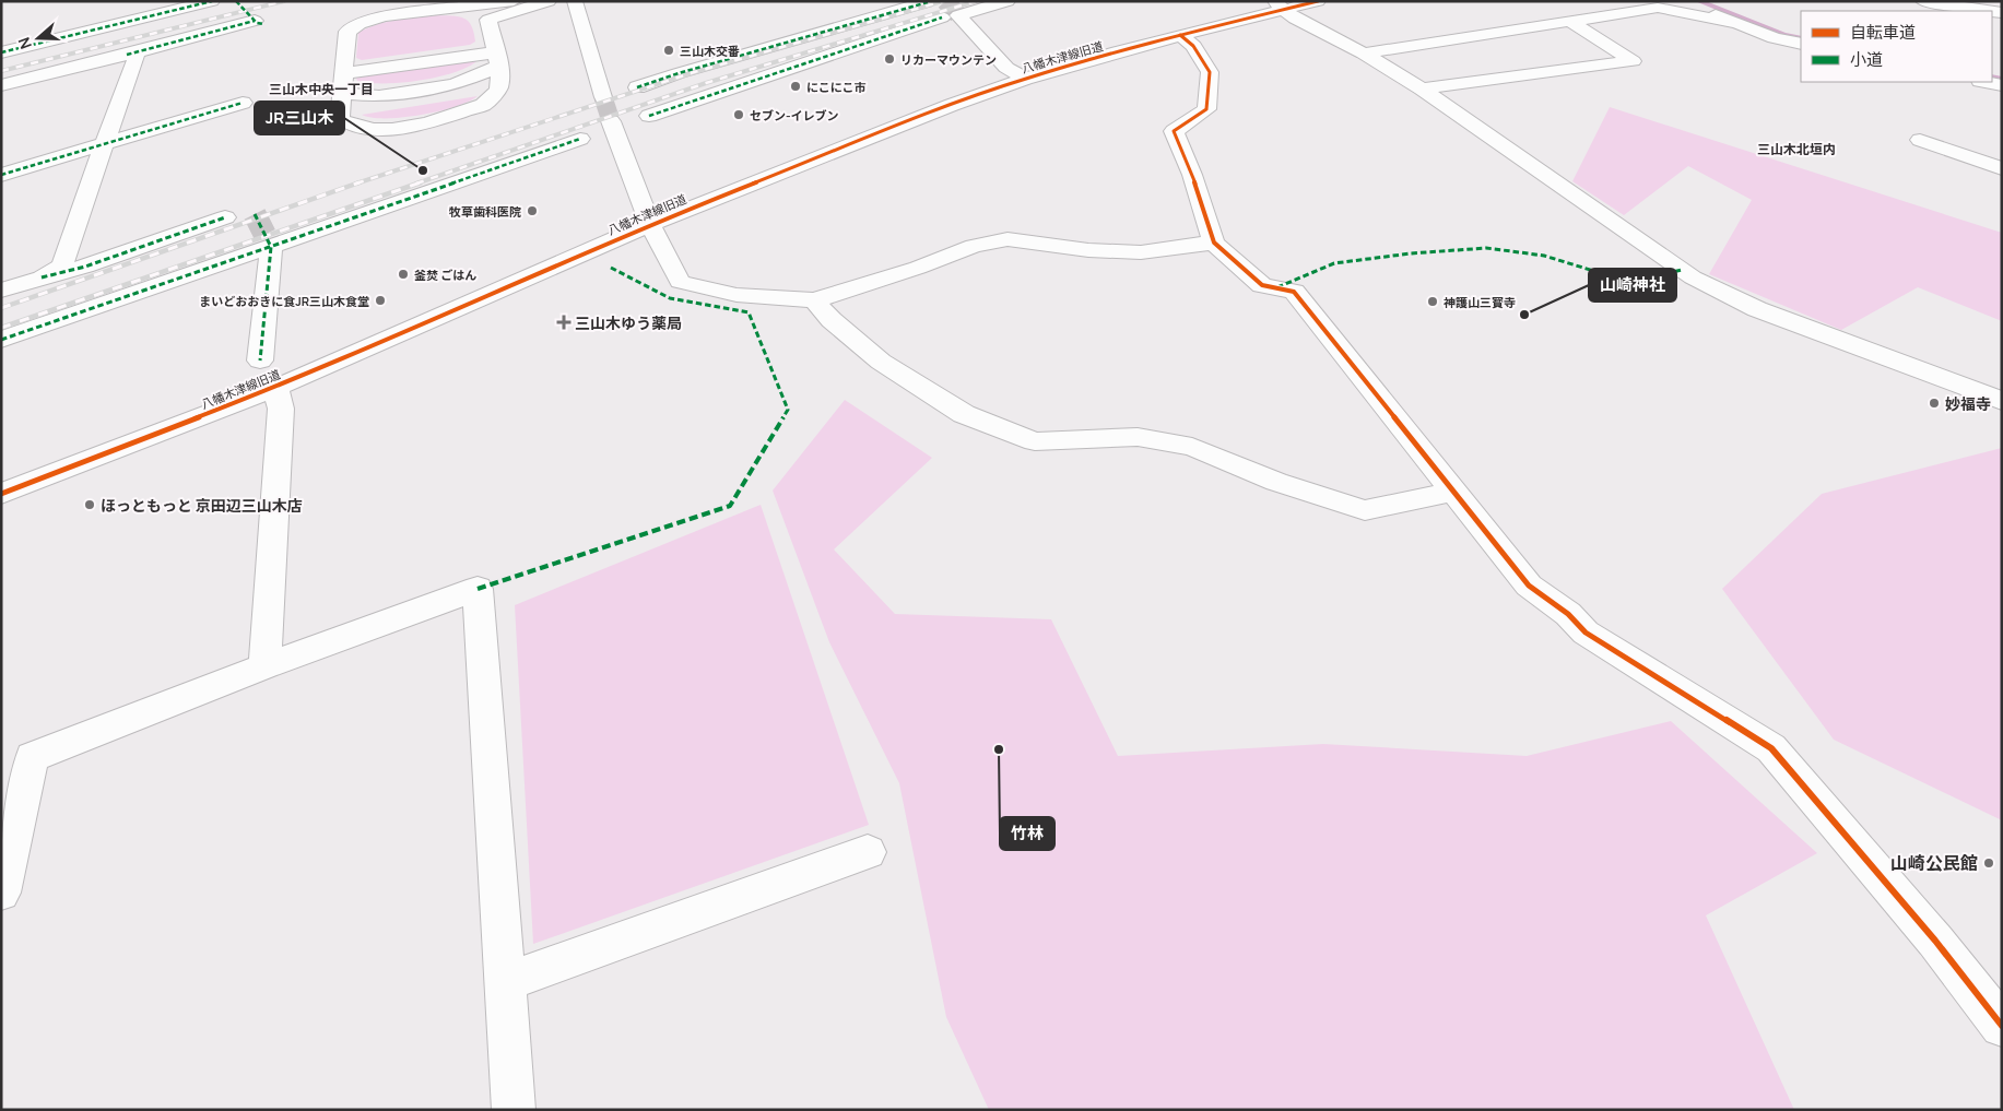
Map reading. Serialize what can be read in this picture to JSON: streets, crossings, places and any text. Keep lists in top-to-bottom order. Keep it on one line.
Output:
{"streets":{"street":["八幡木津線旧道"]},"districts":["三山木中央一丁目","三山木北垣内"],"places":{"other":["三山木交番","リカーマウンテン","にこにこ市","セブン-イレブン","JR三山木","牧草歯科医院","釜焚 ごはん","まいどおおきに食JR三山木食堂","神護山三寳寺","山崎神社","妙福寺","ほっともっと 京田辺三山木店","竹林","山崎公民館"],"health":["三山木ゆう薬局"]},"legend":["自転車道","小道"],"north":"left"}
